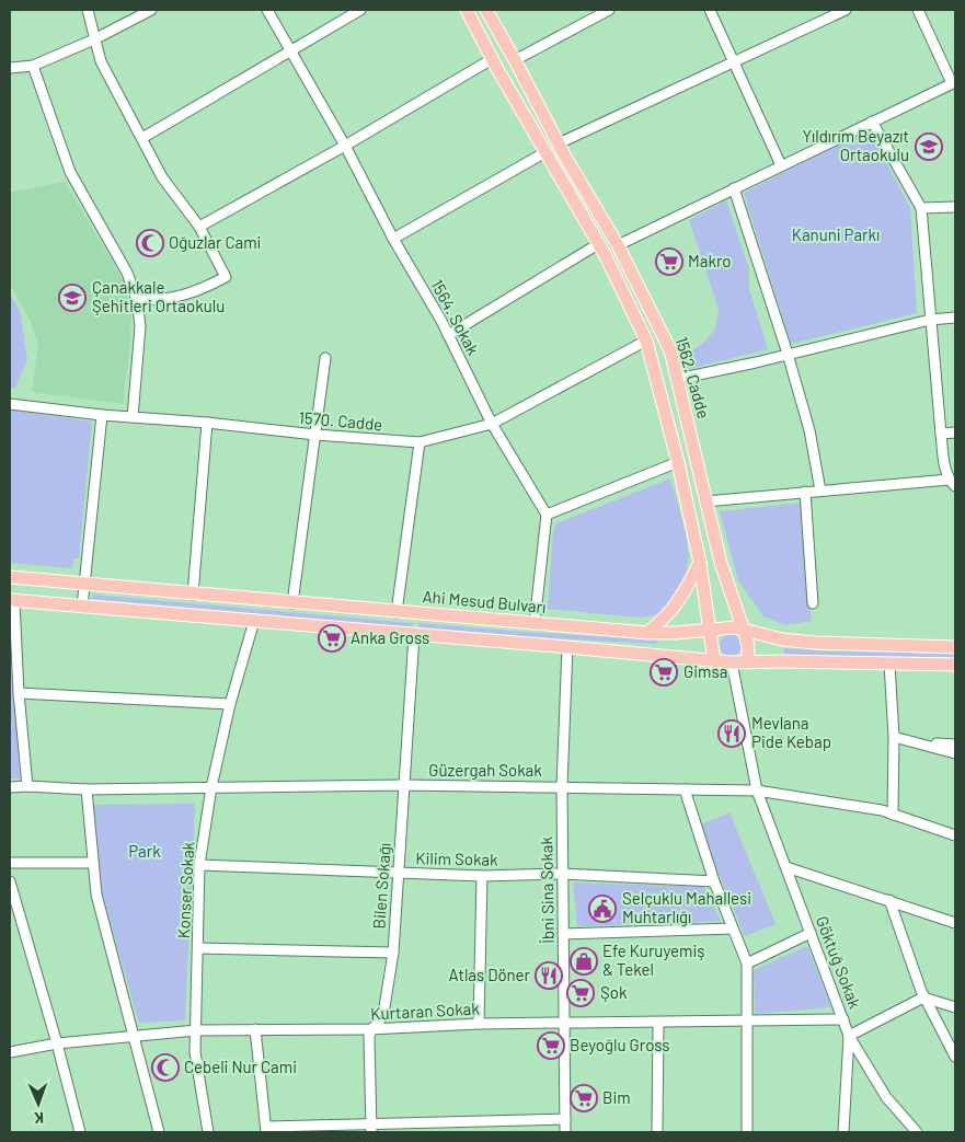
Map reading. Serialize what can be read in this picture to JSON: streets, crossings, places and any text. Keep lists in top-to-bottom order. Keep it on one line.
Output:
{"streets":{"main road":["1562. Cadde","Ahi Mesud Bulvarı"],"street":["1564. Sokak","1570. Cadde","Güzergah Sokak","Kilim Sokak","Bilen Sokağı","Konser Sokak","İbni Sina Sokak","Göktuğ Sokak","Kurtaran Sokak"]},"crossings":[["1564. Sokak","1570. Cadde"],["1562. Cadde","1570. Cadde"],["1562. Cadde","Ahi Mesud Bulvarı"],["Güzergah Sokak","Bilen Sokağı"],["Güzergah Sokak","Konser Sokak"],["Güzergah Sokak","İbni Sina Sokak"],["Güzergah Sokak","Göktuğ Sokak"],["Kilim Sokak","Bilen Sokağı"],["Kilim Sokak","Konser Sokak"],["Kilim Sokak","İbni Sina Sokak"],["Bilen Sokağı","Kurtaran Sokak"],["Konser Sokak","Kurtaran Sokak"],["İbni Sina Sokak","Kurtaran Sokak"],["Göktuğ Sokak","Kurtaran Sokak"]],"parks":["Kanuni Parkı","Park"],"places":{"school or university":["Yıldırım Beyazıt Ortaokulu","Çanakkale Şehitleri Ortaokulu"],"mosque":["Oğuzlar Cami","Cebeli Nur Cami"],"supermarket":["Makro","Anka Gross","Gimsa","Şok","Beyoğlu Gross","Bim"],"restaurant":["Mevlana Pide Kebap","Atlas Döner"],"public building":["Selçuklu Mahallesi Muhtarlığı"],"shop":["Efe Kuruyemiş & Tekel"]},"north":"bottom"}
